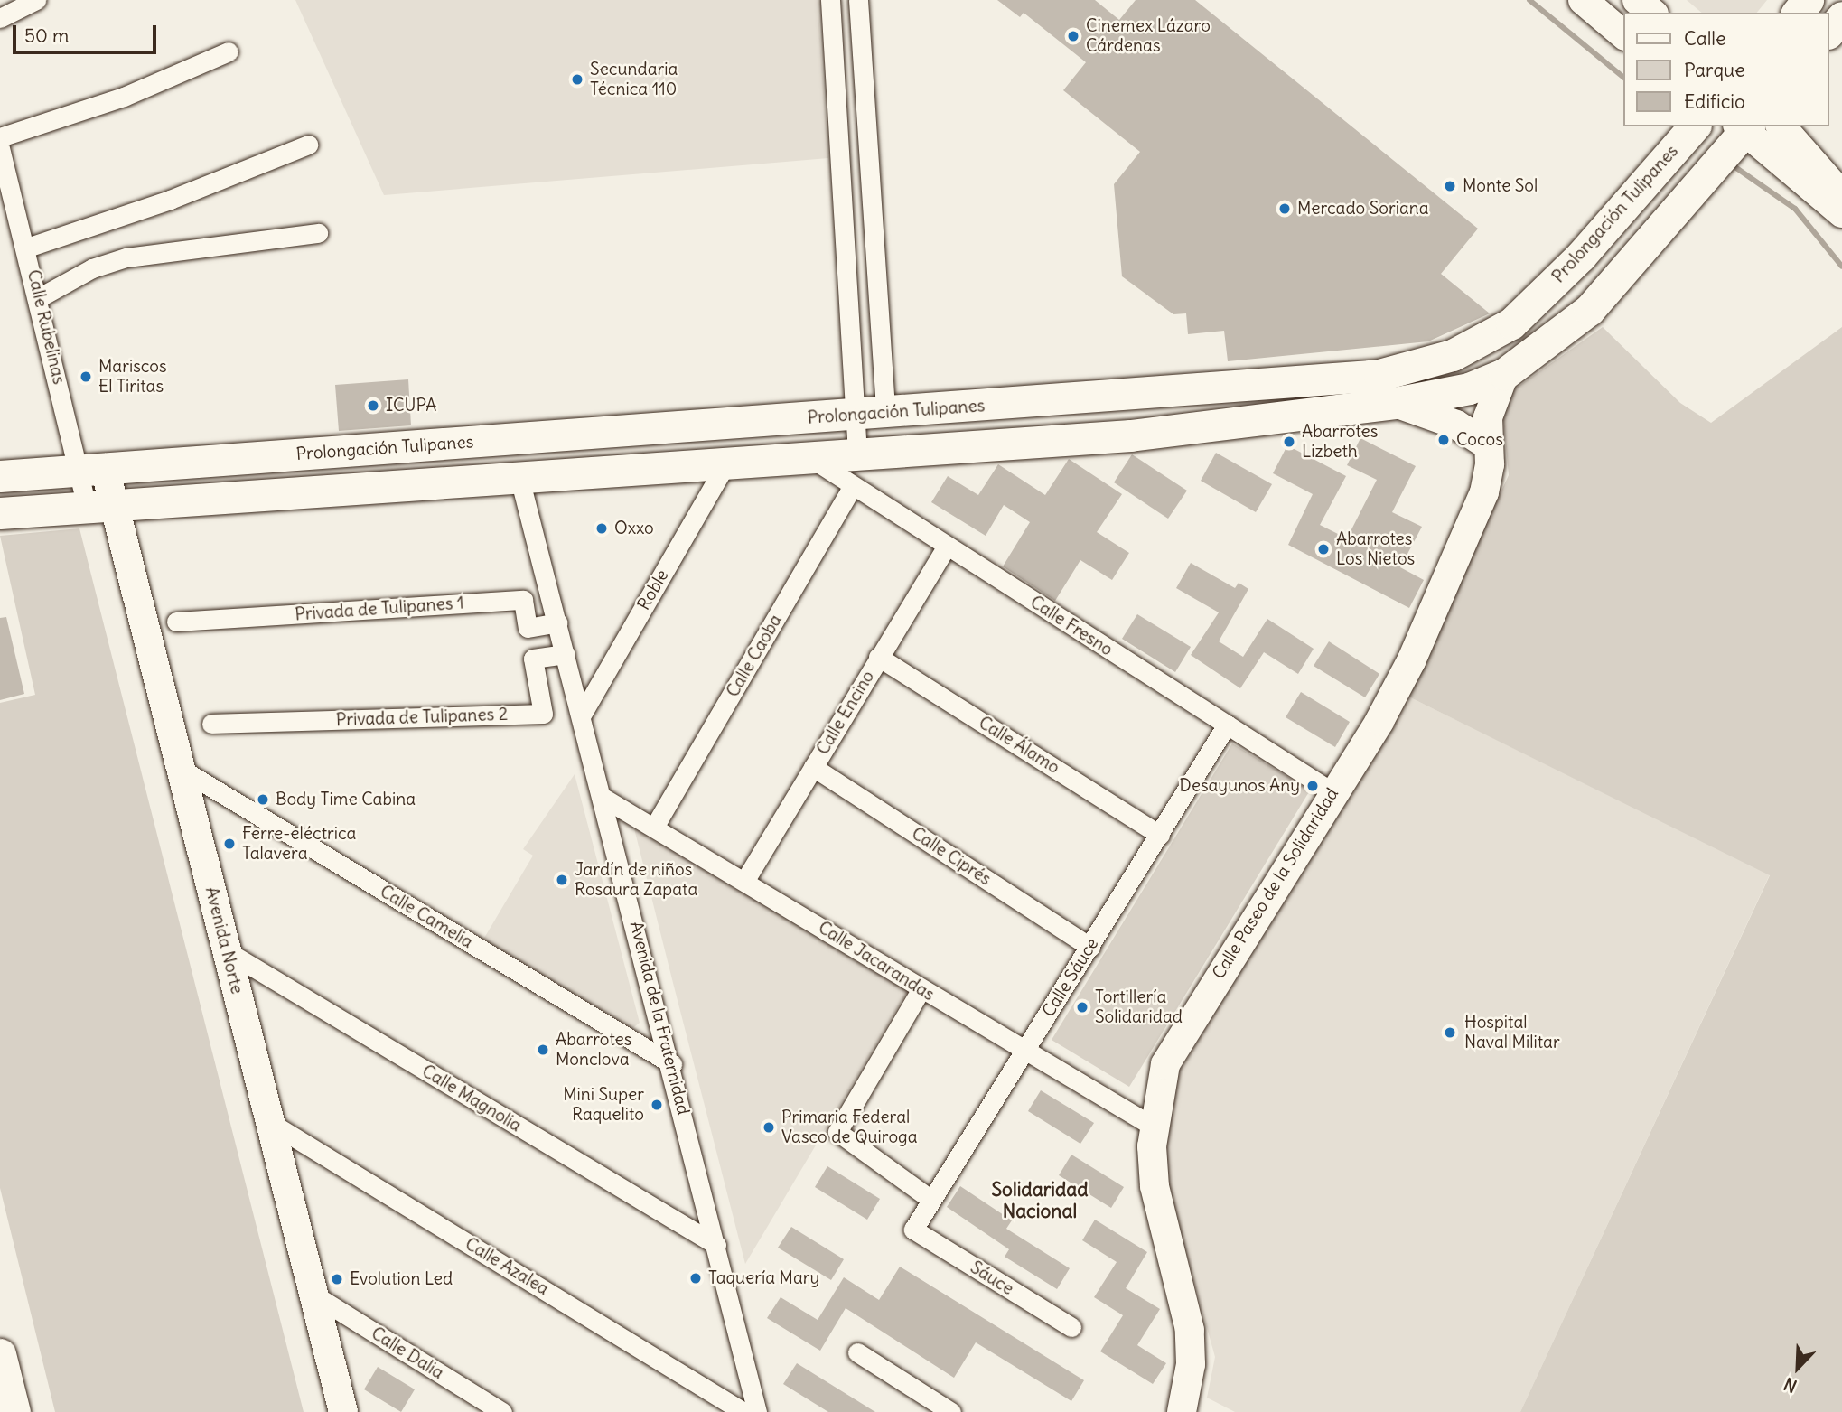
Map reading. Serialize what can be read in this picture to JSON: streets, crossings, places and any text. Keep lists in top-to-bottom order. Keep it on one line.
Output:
{"streets":{"main road":["Prolongación Tulipanes"],"street":["Calle Rubelinas","Roble","Privada de Tulipanes 1","Calle Fresno","Calle Caoba","Calle Encino","Privada de Tulipanes 2","Calle Álamo","Calle Ciprés","Calle Paseo de la Solidaridad","Calle Camelia","Avenida Norte","Calle Jacarandas","Calle Sáuce","Avenida de la Fraternidad","Calle Magnolia","Calle Azalea","Sáuce","Calle Dalia"]},"crossings":[["Prolongación Tulipanes","Calle Rubelinas"],["Prolongación Tulipanes","Avenida Norte"],["Calle Rubelinas","Avenida Norte"],["Roble","Avenida de la Fraternidad"],["Calle Fresno","Calle Caoba"],["Calle Fresno","Calle Encino"],["Calle Fresno","Calle Paseo de la Solidaridad"],["Calle Fresno","Calle Sáuce"],["Calle Caoba","Calle Jacarandas"],["Calle Encino","Calle Álamo"],["Calle Encino","Calle Ciprés"],["Calle Encino","Calle Jacarandas"],["Calle Álamo","Calle Sáuce"],["Calle Ciprés","Calle Sáuce"],["Calle Paseo de la Solidaridad","Calle Jacarandas"],["Calle Camelia","Avenida Norte"],["Calle Camelia","Avenida de la Fraternidad"],["Avenida Norte","Calle Magnolia"],["Avenida Norte","Calle Azalea"],["Avenida Norte","Calle Dalia"],["Calle Jacarandas","Calle Sáuce"],["Calle Jacarandas","Avenida de la Fraternidad"],["Calle Sáuce","Sáuce"],["Avenida de la Fraternidad","Calle Magnolia"]],"districts":["Solidaridad Nacional"],"places":["Cinemex Lázaro Cárdenas","Secundaria Técnica 110","Monte Sol","Mercado Soriana","Mariscos El Tiritas","ICUPA","Cocos","Abarrotes Lizbeth","Oxxo","Abarrotes Los Nietos","Desayunos Any","Body Time Cabina","Ferre-eléctrica Talavera","Jardín de niños Rosaura Zapata","Tortillería Solidaridad","Hospital Naval Militar","Abarrotes Monclova","Mini Super Raquelito","Primaria Federal Vasco de Quiroga","Taquería Mary","Evolution Led"],"legend":["Calle","Parque","Edificio"],"scale_bar":"50 m","north":"bottom left"}
